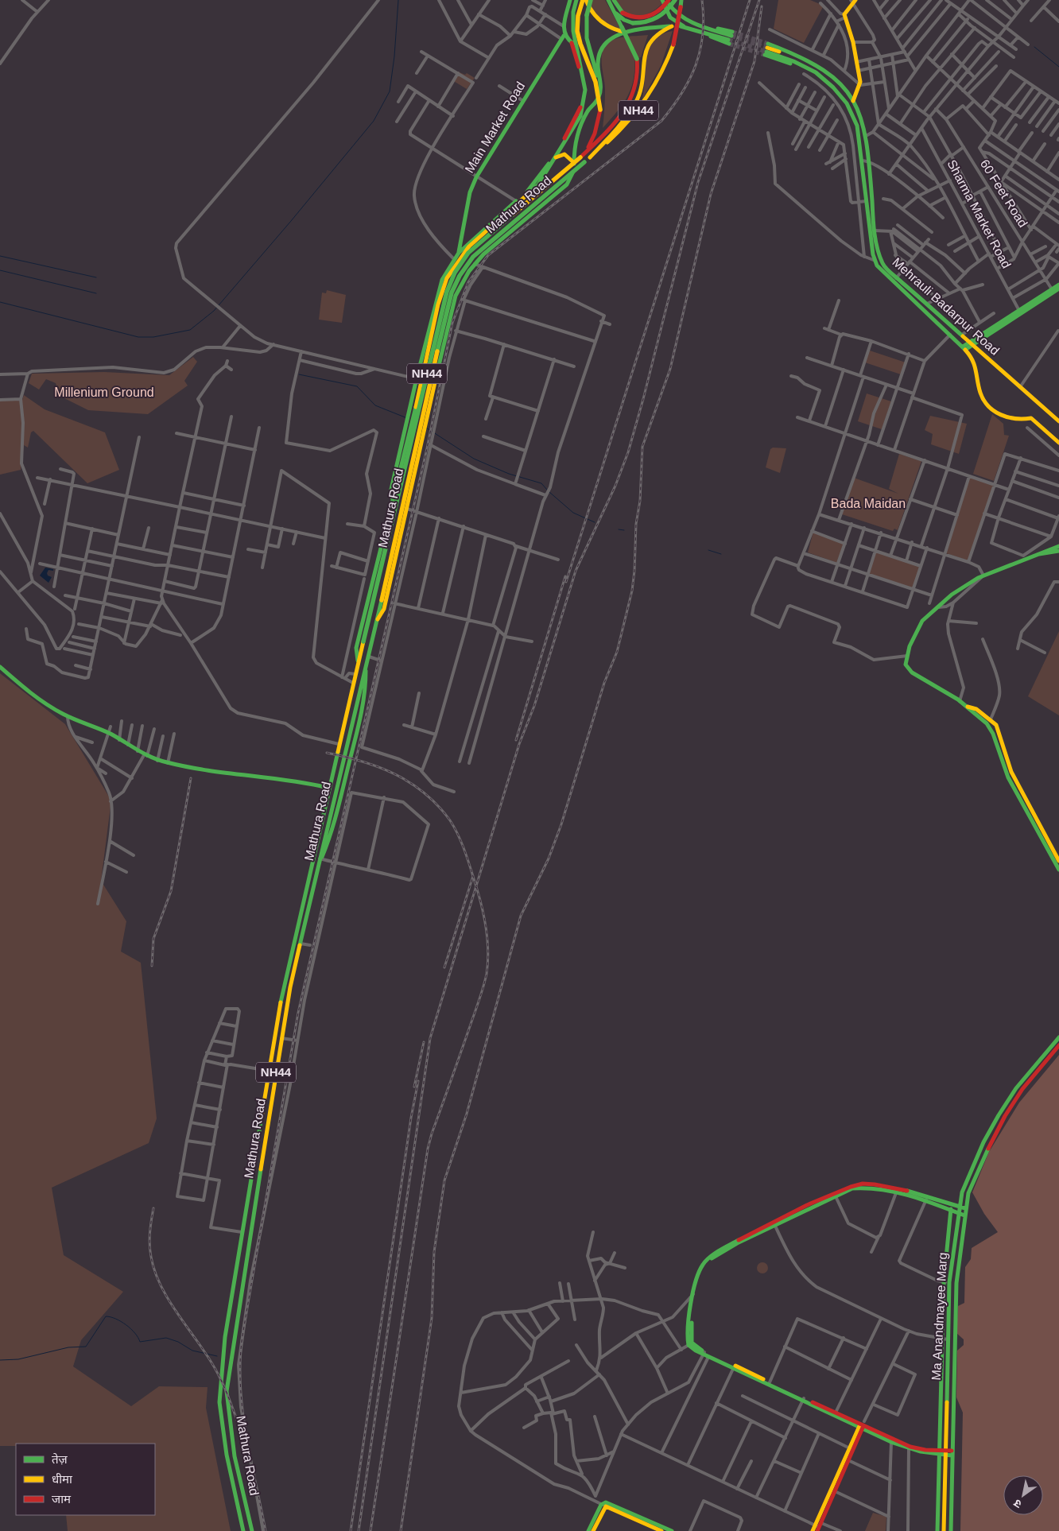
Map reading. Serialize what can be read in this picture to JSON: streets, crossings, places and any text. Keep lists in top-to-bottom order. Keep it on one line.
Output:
{"streets":{"main road":["NH44","Main Market Road","Mathura Road","Mehrauli Badarpur Road","Ma Anandmayee Marg"],"street":["60 Feet Road","Sharma Market Road"]},"crossings":[["Main Market Road","Mathura Road"]],"parks":["Millenium Ground","Bada Maidan"],"legend":["तेज़","धीमा","जाम"],"north":"bottom left"}
